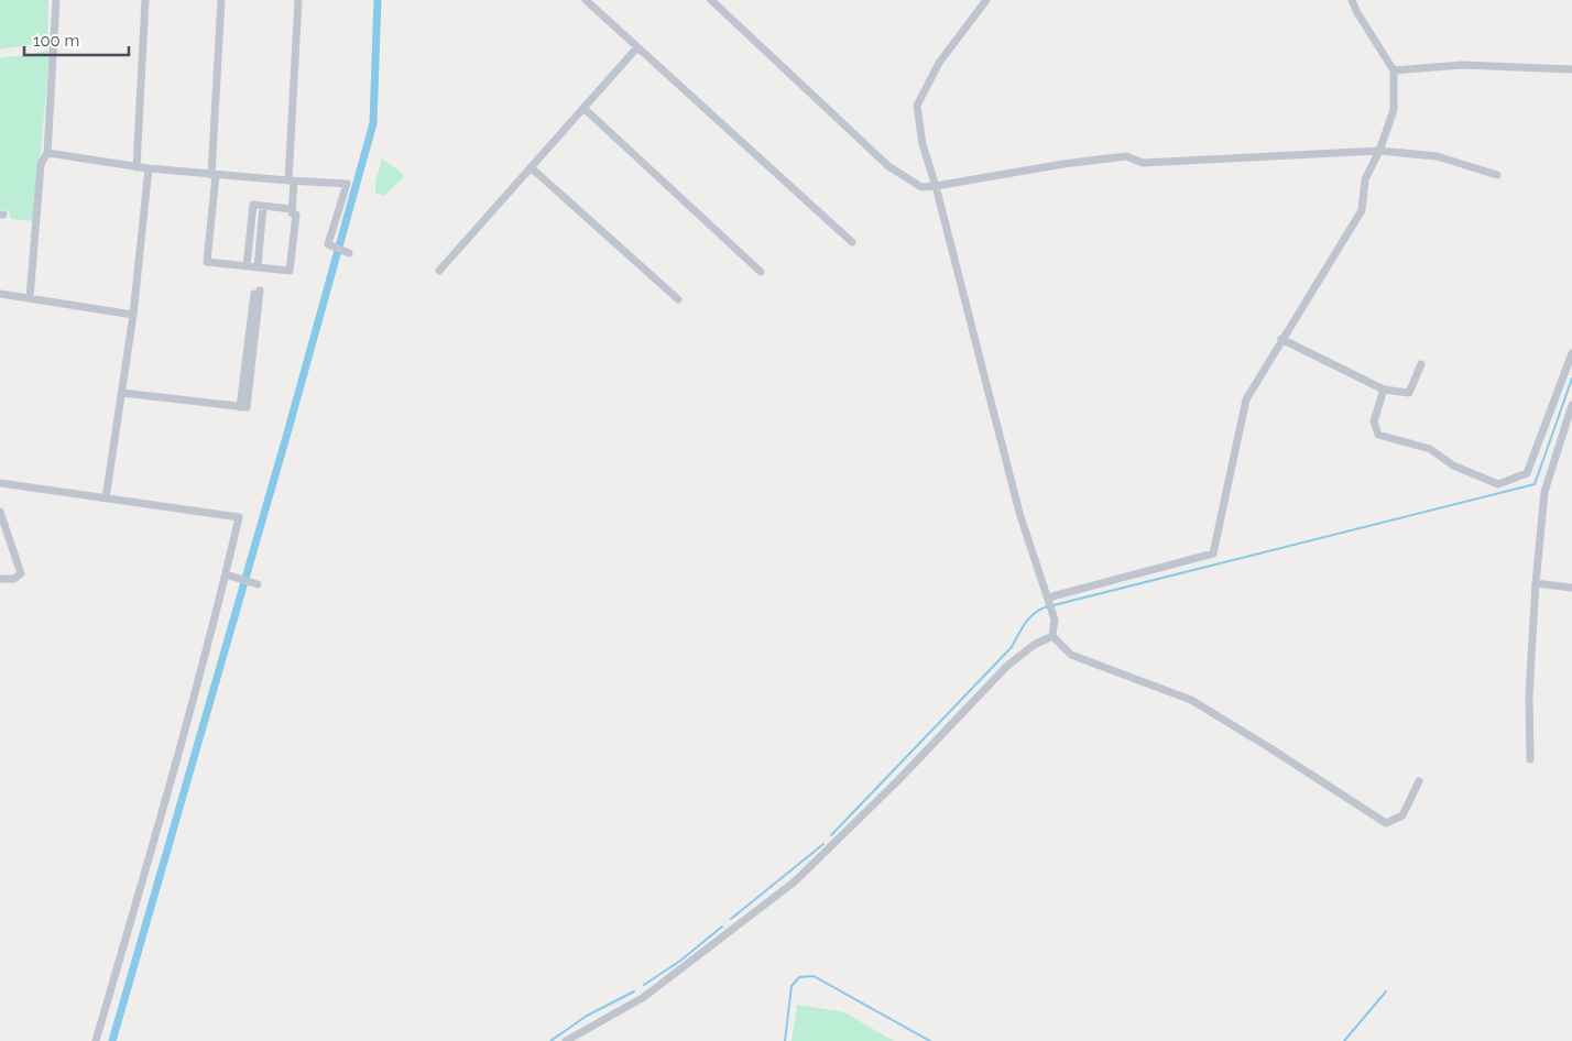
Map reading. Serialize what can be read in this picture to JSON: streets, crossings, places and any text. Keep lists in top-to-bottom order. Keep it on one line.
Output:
{"scale_bar":"100 m"}
